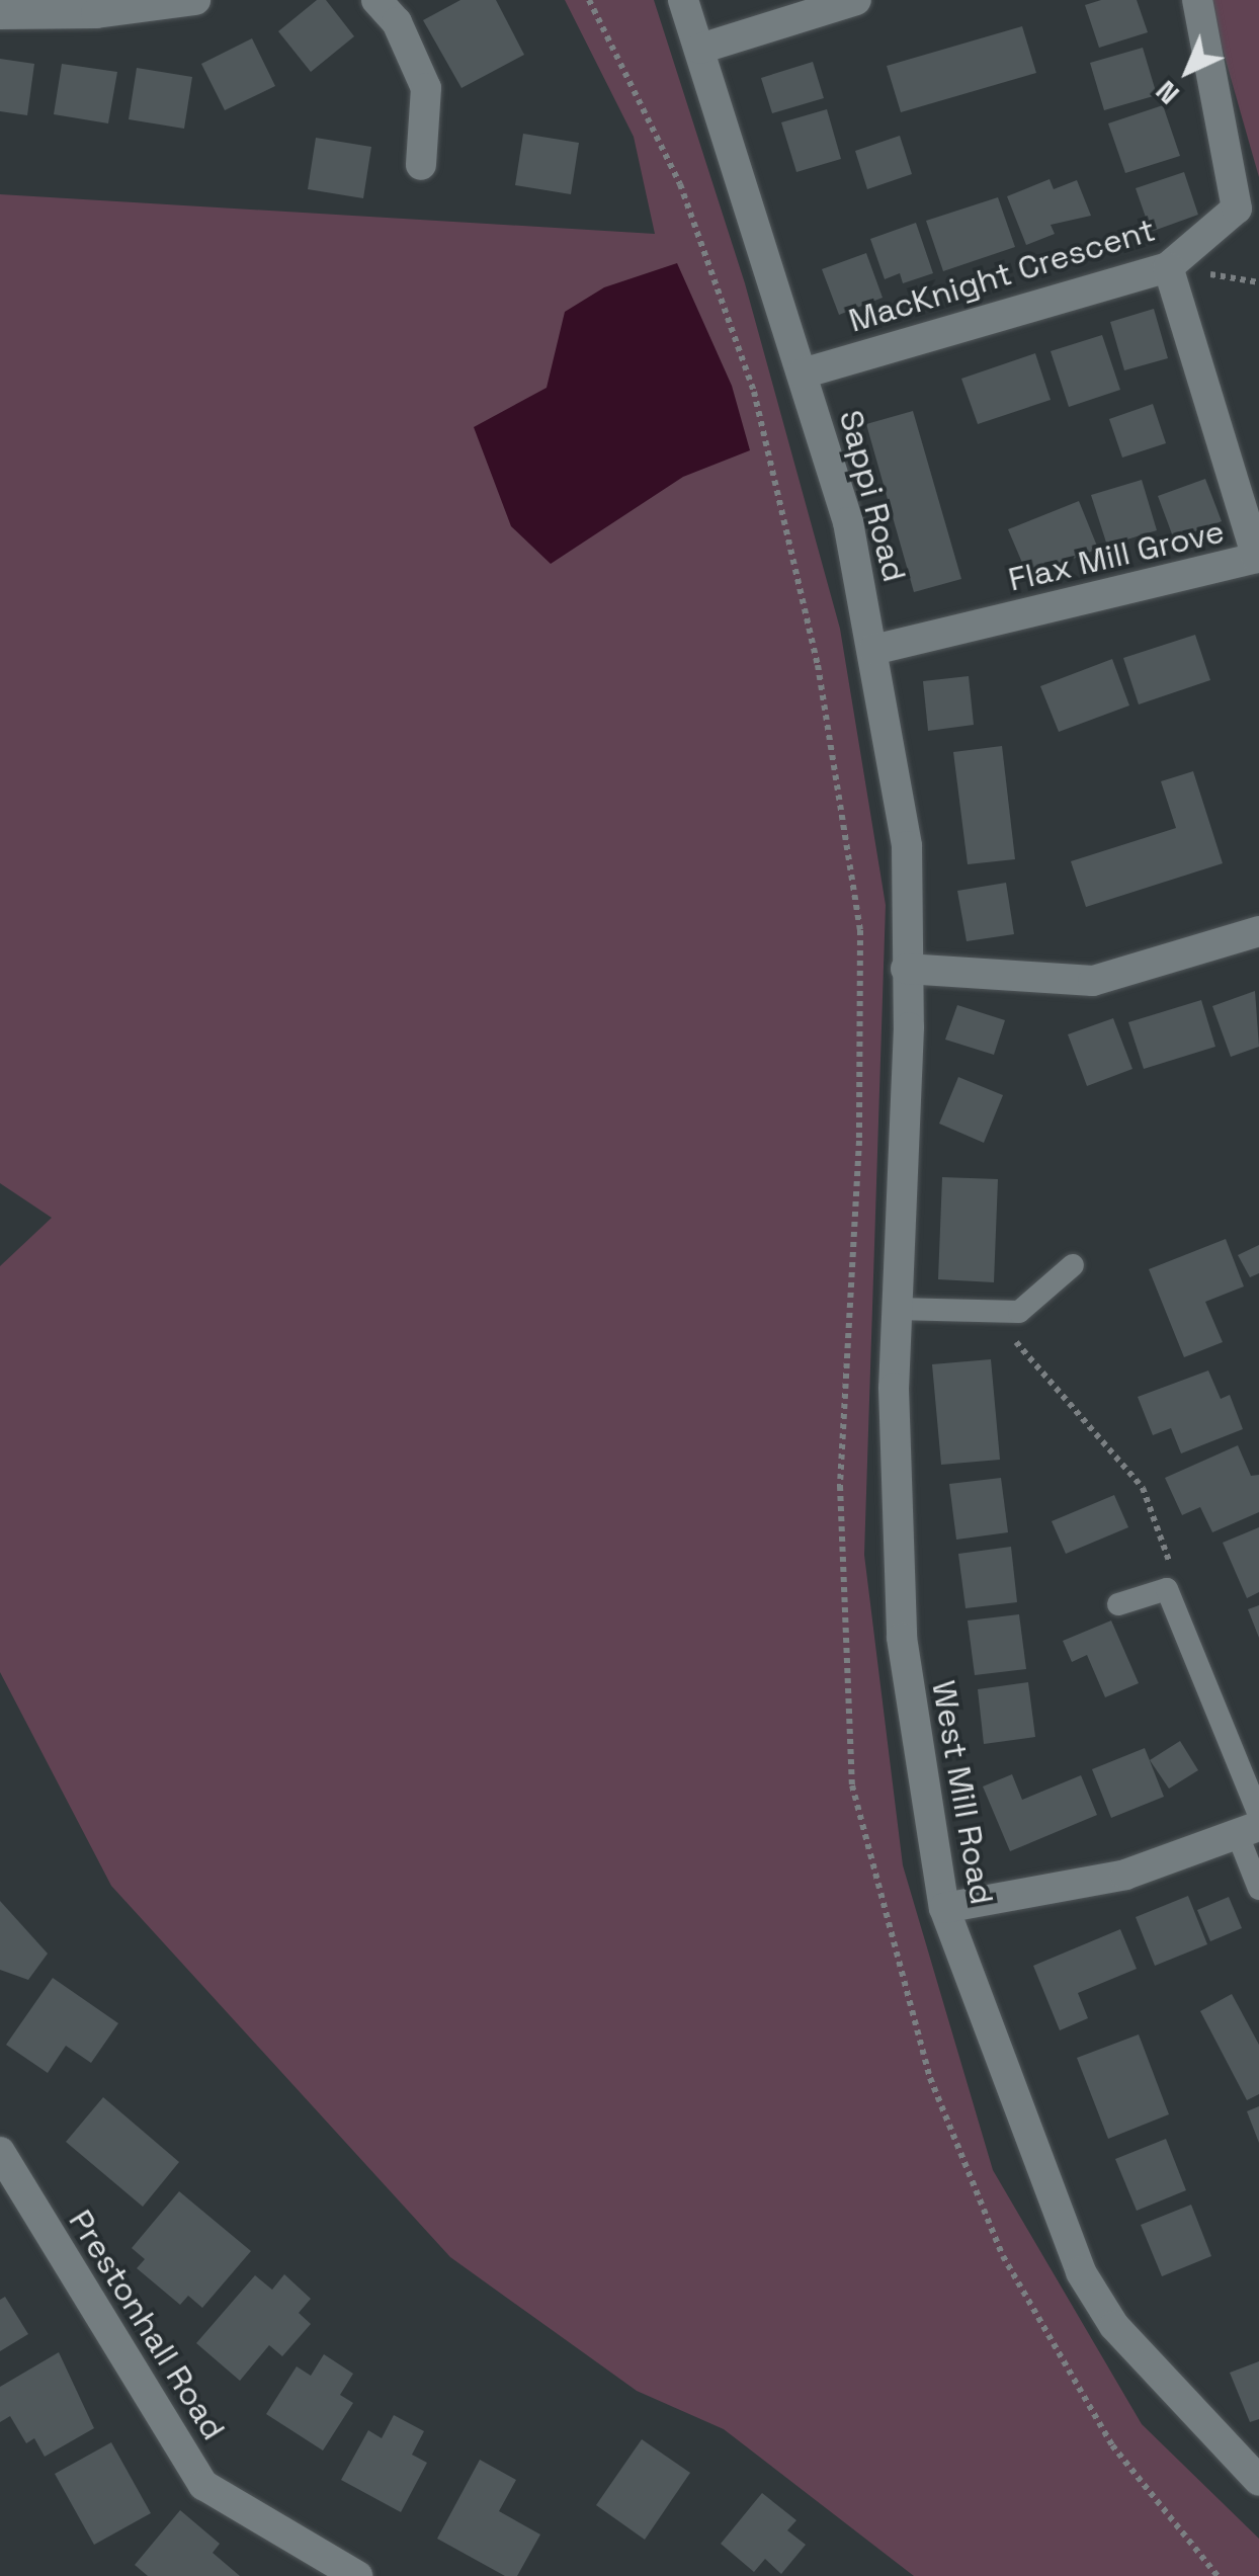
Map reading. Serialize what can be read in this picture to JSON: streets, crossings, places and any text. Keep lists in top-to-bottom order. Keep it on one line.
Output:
{"streets":{"street":["MacKnight Crescent","Sappi Road","Flax Mill Grove","West Mill Road","Prestonhall Road"]},"crossings":[["MacKnight Crescent","Sappi Road"],["MacKnight Crescent","Flax Mill Grove"],["Sappi Road","Flax Mill Grove"],["Sappi Road","West Mill Road"]],"north":"bottom left"}
